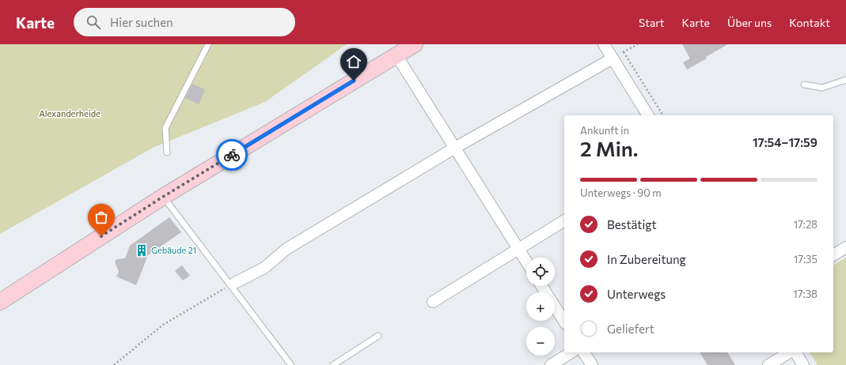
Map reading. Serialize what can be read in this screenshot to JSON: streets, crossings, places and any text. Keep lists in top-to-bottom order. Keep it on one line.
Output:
{"parks":["Alexanderheide"],"places":{"building":["Gebäude 21"]},"page":{"header":"Karte","search":"Hier suchen","nav":["Start","Karte","Über uns","Kontakt"],"heading":["2 Min.","Ankunft in","17:54–17:59"],"bar":"Unterwegs · 90 m","list":[["Bestätigt","17:28"],["In Zubereitung","17:35"],["Unterwegs","17:38"],"Geliefert"],"map_buttons":["+","−"]}}
